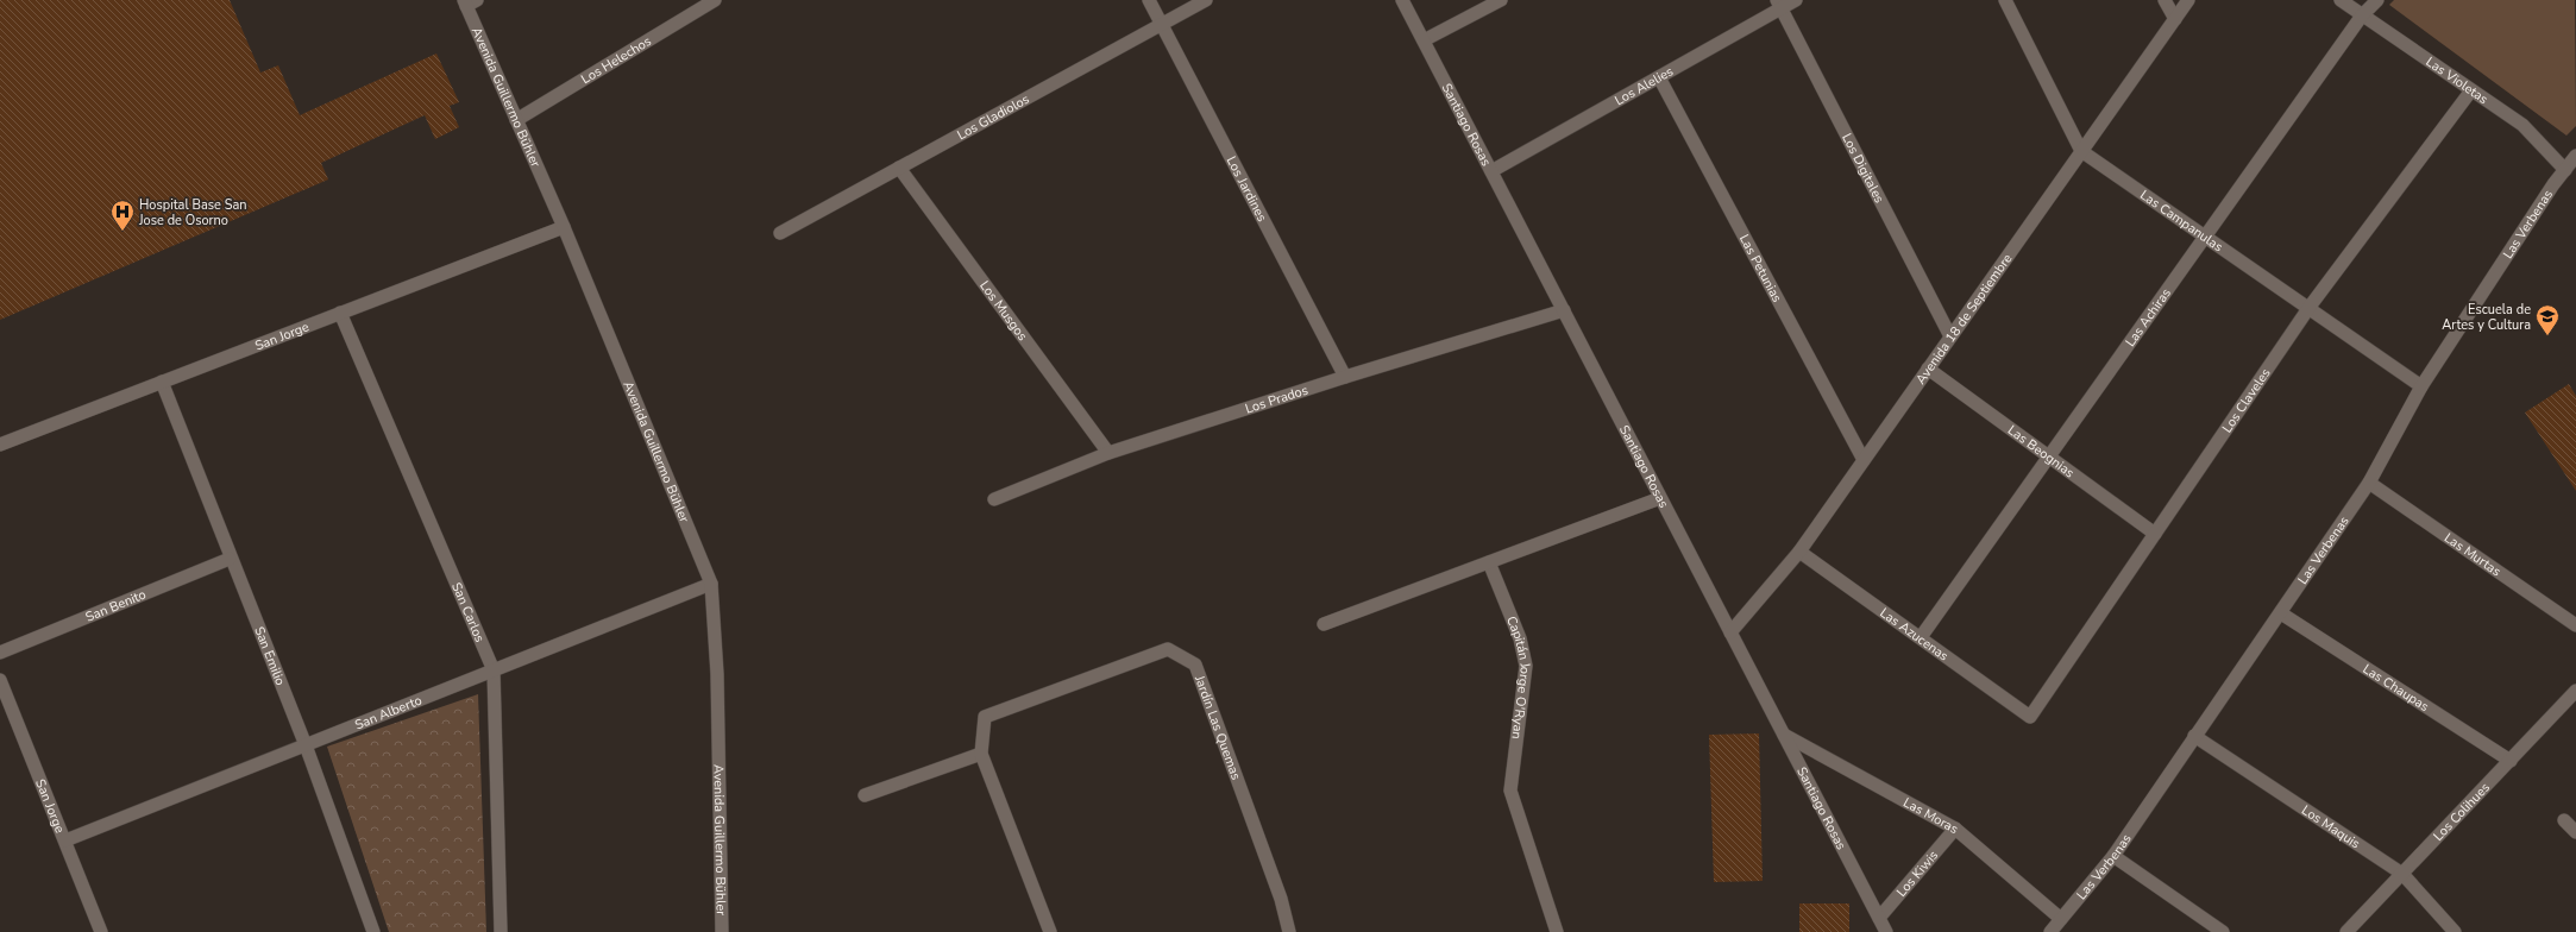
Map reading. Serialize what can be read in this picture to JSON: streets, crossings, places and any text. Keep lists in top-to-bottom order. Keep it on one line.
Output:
{"streets":{"street":["Los Helechos","Las Violetas","Los Alelies","Avenida Guillermo Bühler","Los Gladiolos","Santiago Rosas","Los Digitales","Los Jardines","Las Campanulas","Las Verbenas","Las Petunias","Los Musgos","Las Achiras","Avenida 18 de Septiembre","San Jorge","Los Prados","Los Claveles","Las Beognias","Las Murtas","San Benito","San Carlos","Las Azucenas","San Emilio","Capitán Jorge O'Ryan","Las Chaupas","San Alberto","Jardín Las Quemas","Los Colihues","Las Moras","Los Maquis","Los Kiwis"]},"crossings":[["Los Helechos","Avenida Guillermo Bühler"],["Las Violetas","Las Verbenas"],["Las Violetas","Las Achiras"],["Las Violetas","Los Claveles"],["Los Alelies","Santiago Rosas"],["Los Alelies","Los Digitales"],["Los Alelies","Las Petunias"],["Avenida Guillermo Bühler","San Jorge"],["Avenida Guillermo Bühler","San Alberto"],["Los Gladiolos","Los Jardines"],["Los Gladiolos","Los Musgos"],["Santiago Rosas","Avenida 18 de Septiembre"],["Santiago Rosas","Los Prados"],["Santiago Rosas","Las Moras"],["Santiago Rosas","Los Kiwis"],["Los Digitales","Avenida 18 de Septiembre"],["Los Jardines","Los Prados"],["Las Campanulas","Las Verbenas"],["Las Campanulas","Las Achiras"],["Las Campanulas","Avenida 18 de Septiembre"],["Las Campanulas","Los Claveles"],["Las Verbenas","Las Murtas"],["Las Verbenas","Las Chaupas"],["Las Verbenas","Las Moras"],["Las Verbenas","Los Maquis"],["Las Petunias","Avenida 18 de Septiembre"],["Los Musgos","Los Prados"],["Las Achiras","Las Beognias"],["Las Achiras","Las Azucenas"],["Avenida 18 de Septiembre","Las Beognias"],["Avenida 18 de Septiembre","Las Azucenas"],["San Jorge","San Carlos"],["San Jorge","San Emilio"],["San Jorge","San Alberto"],["Los Claveles","Las Beognias"],["Los Claveles","Las Azucenas"],["San Benito","San Emilio"],["San Carlos","San Alberto"],["San Emilio","San Alberto"],["Las Chaupas","Los Colihues"],["Los Colihues","Los Maquis"],["Las Moras","Los Kiwis"]],"places":{"hospital":["Hospital Base San Jose de Osorno"],"school or university":["Escuela de Artes y Cultura"]}}
